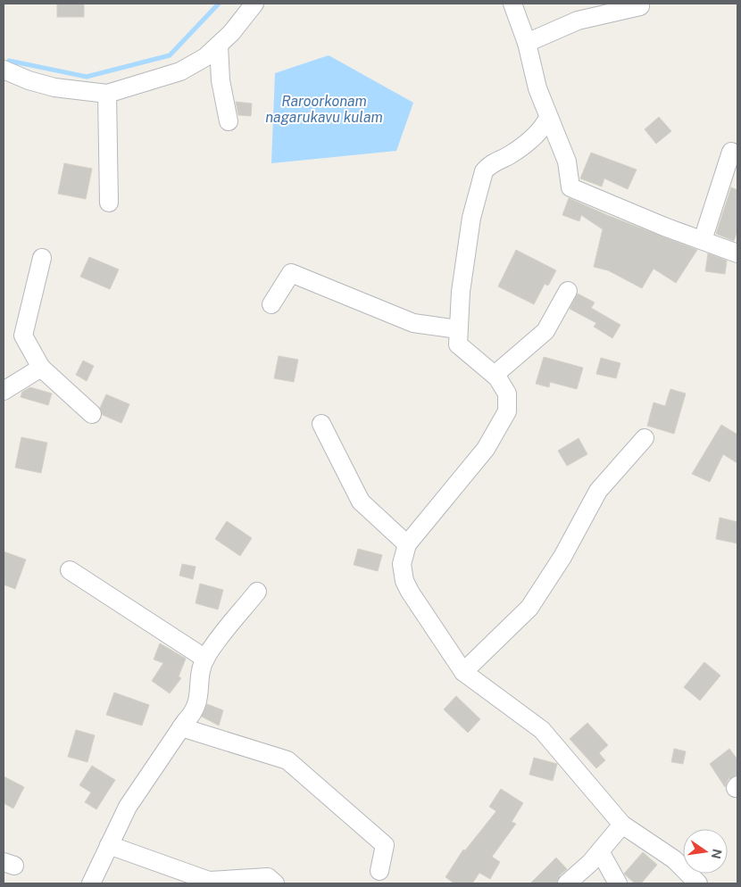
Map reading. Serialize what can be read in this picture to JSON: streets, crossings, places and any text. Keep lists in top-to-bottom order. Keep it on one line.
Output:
{"water":["Raroorkonam nagarukavu kulam"],"north":"right"}
